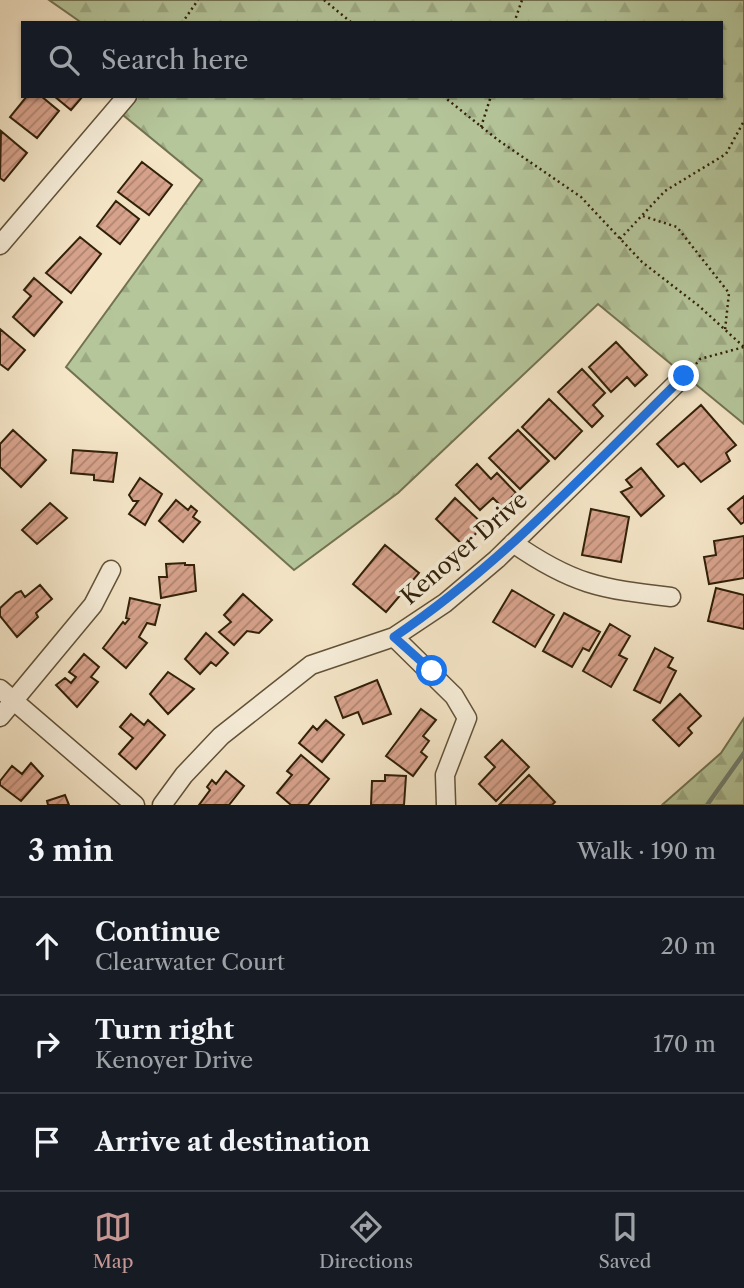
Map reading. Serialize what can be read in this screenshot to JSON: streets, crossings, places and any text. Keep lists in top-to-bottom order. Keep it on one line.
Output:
{"streets":{"street":["Kenoyer Drive"]},"page":{"search":"Search here","heading":["3 min","Walk · 190 m"],"list":[["Continue","Clearwater Court","20 m"],["Turn right","Kenoyer Drive","170 m"],"Arrive at destination"],"nav":["Map","Directions","Saved"]}}
